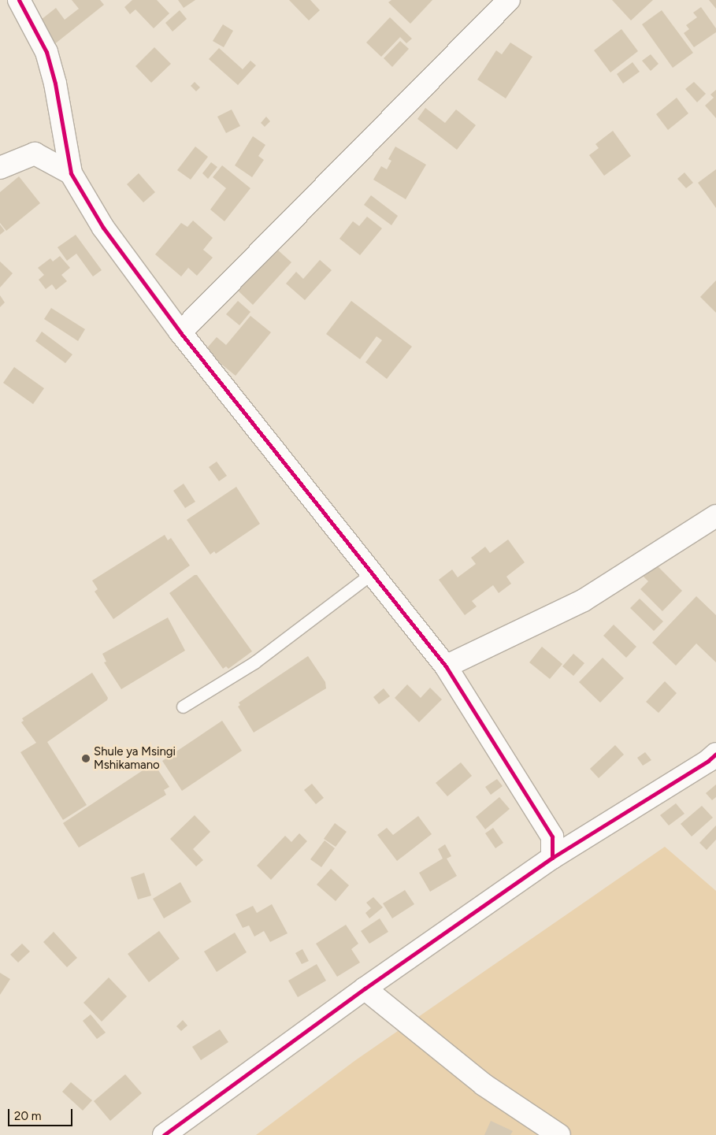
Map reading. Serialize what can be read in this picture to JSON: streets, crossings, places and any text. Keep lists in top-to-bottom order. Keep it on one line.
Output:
{"places":["Shule ya Msingi Mshikamano"],"scale_bar":"20 m"}
